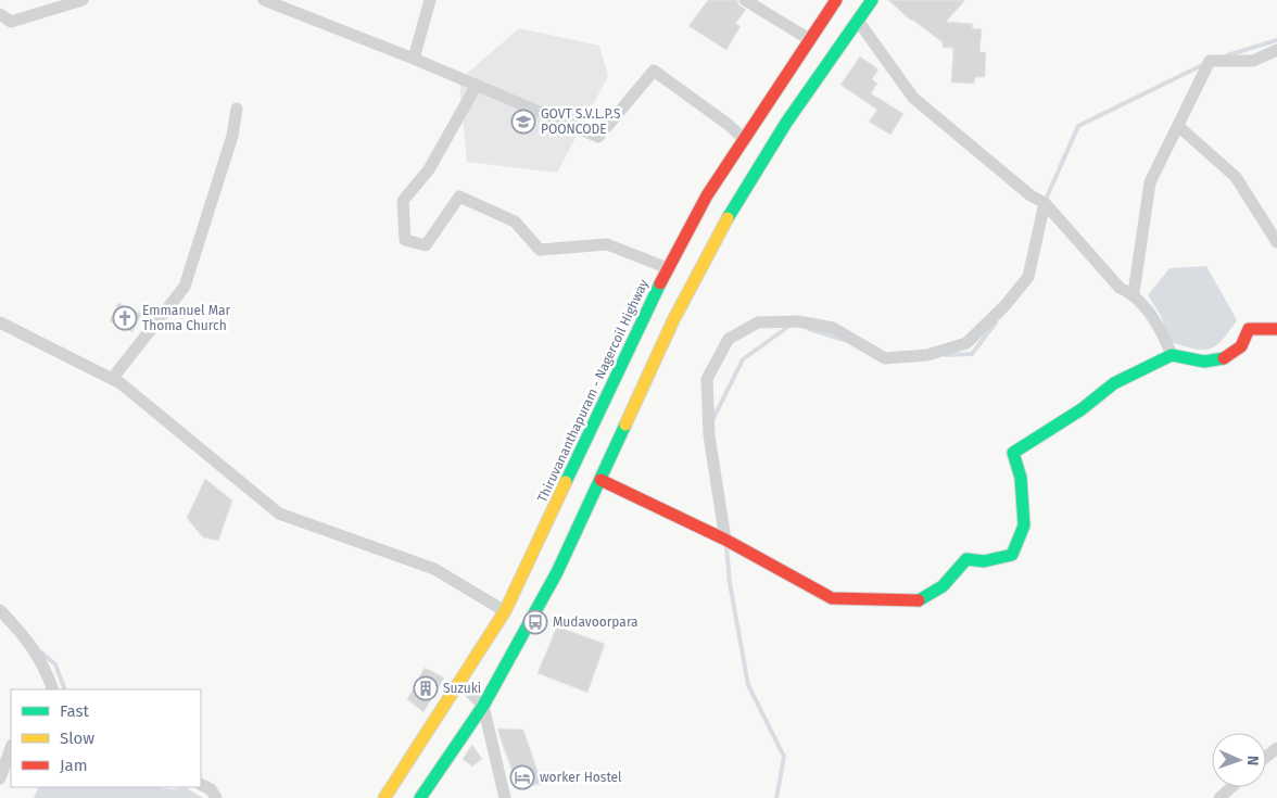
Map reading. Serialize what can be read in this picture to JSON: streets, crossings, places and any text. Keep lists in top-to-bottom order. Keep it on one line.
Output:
{"streets":{"main road":["Thiruvananthapuram - Nagercoil Highway"]},"places":{"school or university":["GOVT S.V.L.P.S POONCODE"],"church":["Emmanuel Mar Thoma Church"],"bus stop":["Mudavoorpara"],"building":["Suzuki"],"hotel":["worker Hostel"]},"legend":["Fast","Slow","Jam"],"north":"right"}
